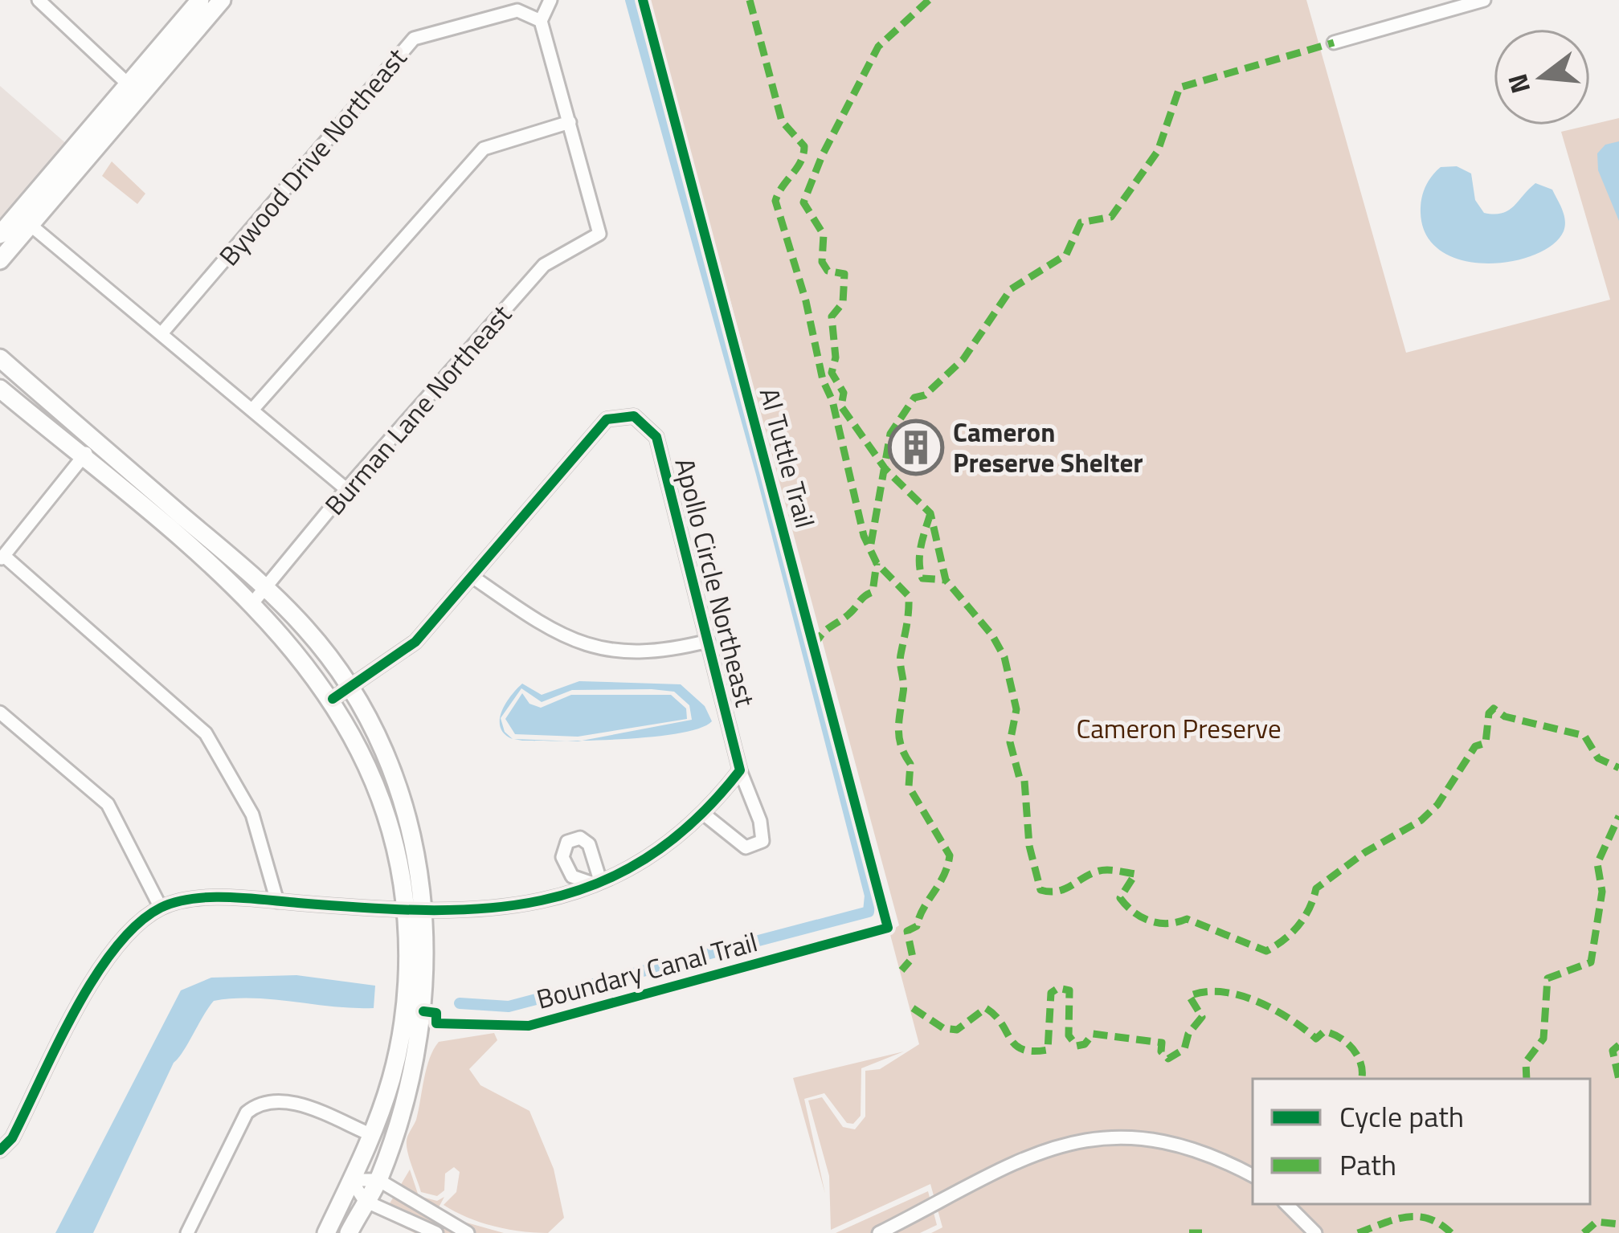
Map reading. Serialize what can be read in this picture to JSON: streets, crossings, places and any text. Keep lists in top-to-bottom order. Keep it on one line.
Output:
{"streets":{"street":["Bywood Drive Northeast","Burman Lane Northeast","Apollo Circle Northeast"],"cycle path":["Al Tuttle Trail"]},"parks":["Cameron Preserve"],"places":{"building":["Cameron Preserve Shelter"]},"legend":["Cycle path","Path"],"north":"left"}
